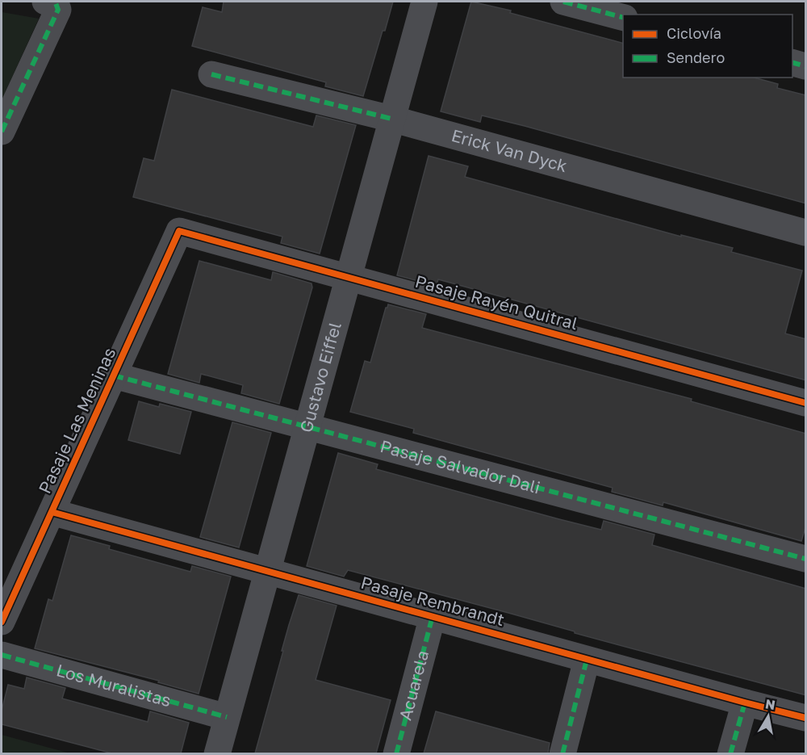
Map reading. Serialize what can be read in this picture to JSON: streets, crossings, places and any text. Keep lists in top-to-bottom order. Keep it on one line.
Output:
{"streets":{"street":["Erick Van Dyck","Pasaje Rayén Quitral","Gustavo Eiffel","Pasaje Las Meninas","Pasaje Salvador Dali","Pasaje Rembrandt","Acuarela","Los Muralistas"]},"crossings":[["Erick Van Dyck","Gustavo Eiffel"],["Pasaje Rayén Quitral","Gustavo Eiffel"],["Pasaje Rayén Quitral","Pasaje Las Meninas"],["Gustavo Eiffel","Pasaje Salvador Dali"],["Gustavo Eiffel","Pasaje Rembrandt"],["Gustavo Eiffel","Los Muralistas"],["Pasaje Las Meninas","Pasaje Salvador Dali"],["Pasaje Las Meninas","Pasaje Rembrandt"],["Pasaje Rembrandt","Acuarela"]],"legend":["Ciclovía","Sendero"],"north":"top"}
